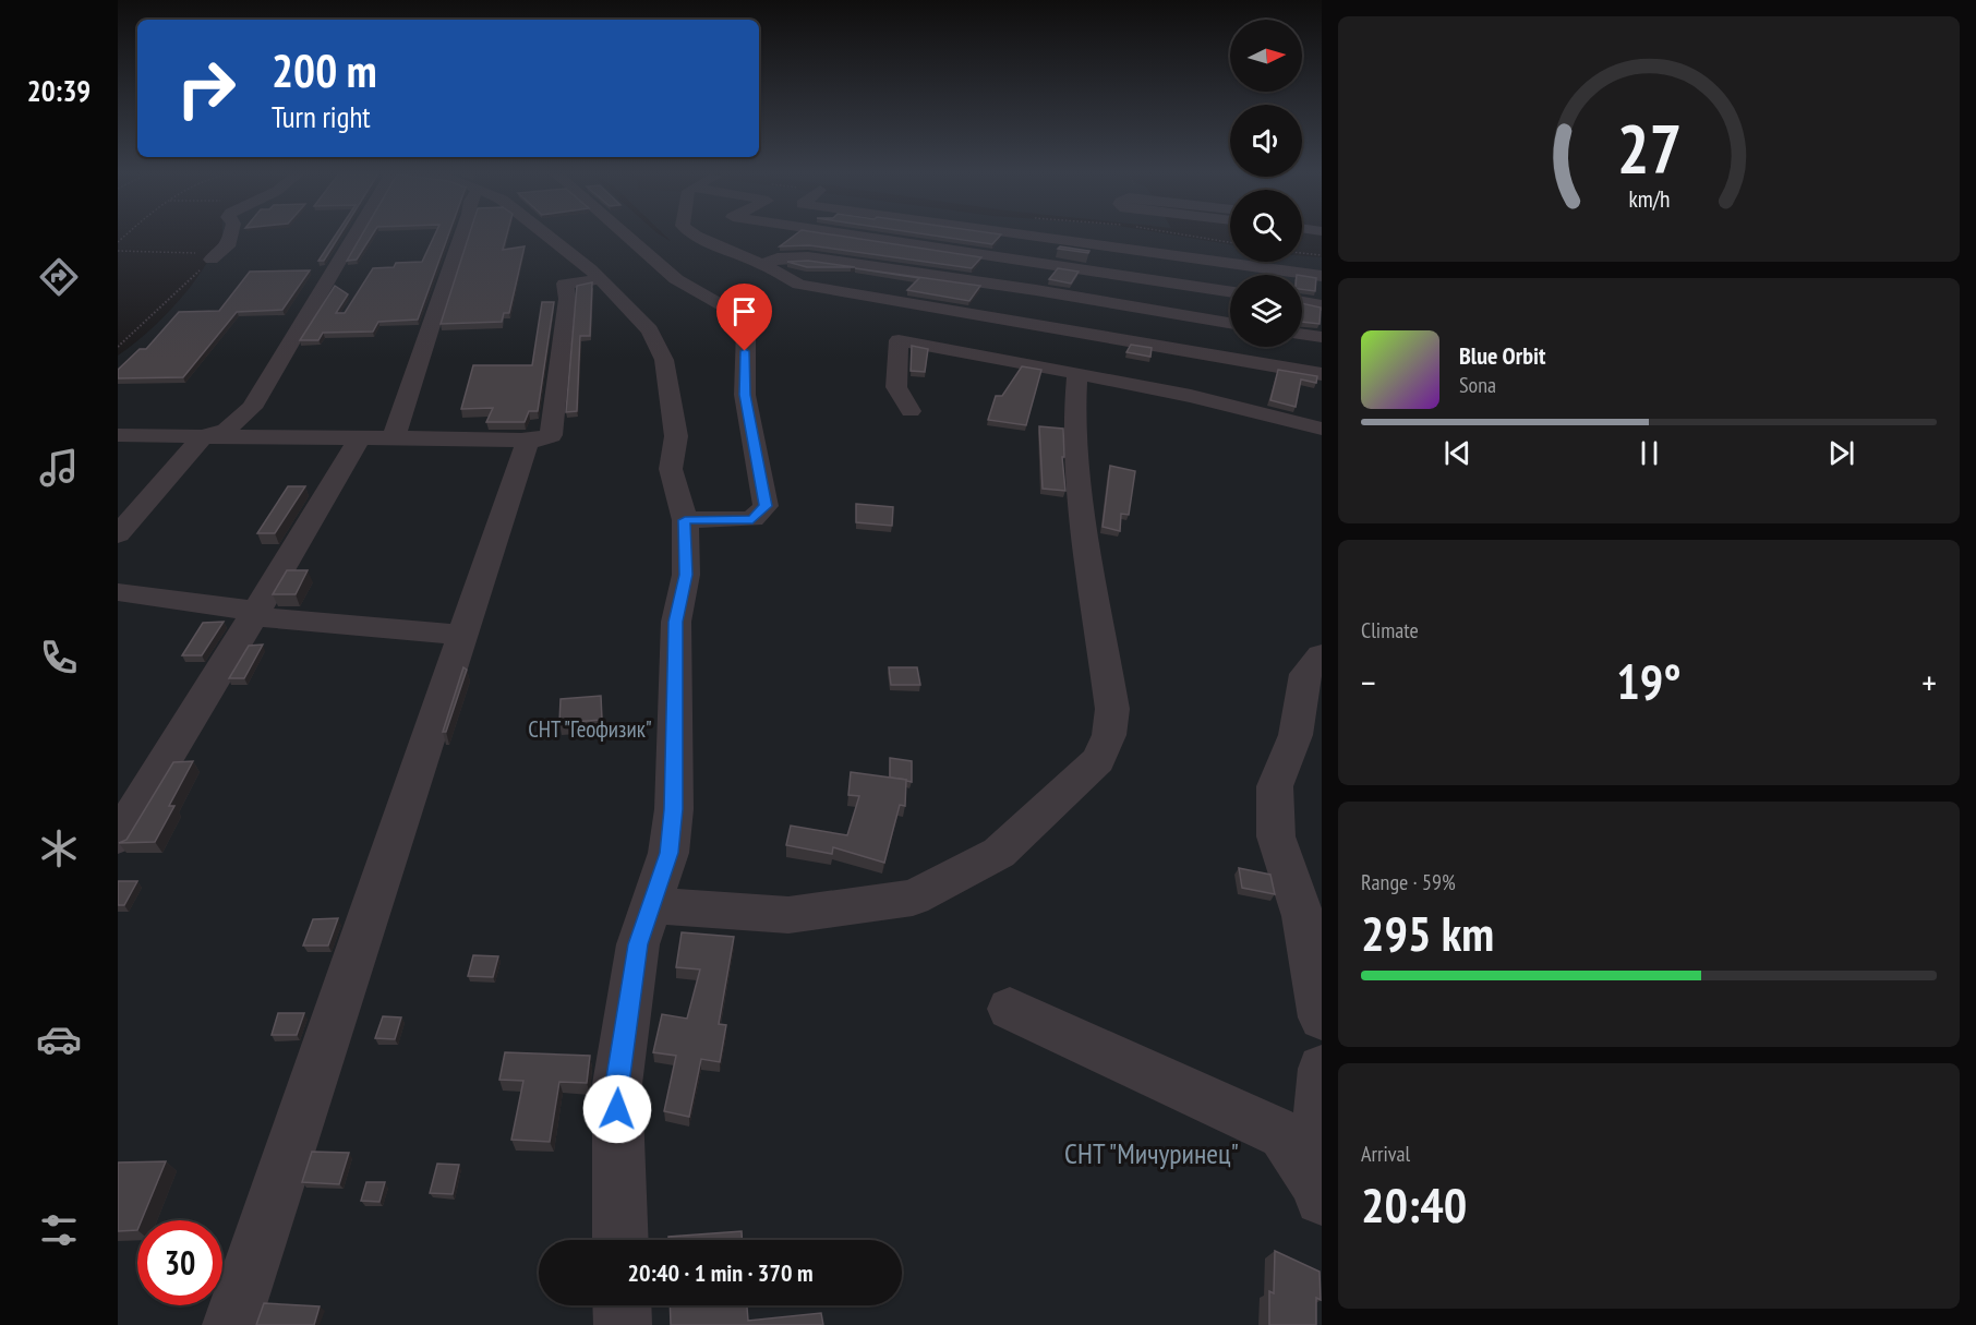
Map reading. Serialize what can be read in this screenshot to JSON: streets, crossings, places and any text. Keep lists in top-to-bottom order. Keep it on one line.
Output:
{"parks":["СНТ \"Геофизик\"","СНТ \"Мичуринец\""],"north":"right","page":{"tabs":"20:39","turn":["200 m","Turn right"],"song":["Blue Orbit","Sona"],"tile":["Climate",["Range · 59%","295 km"],["Arrival","20:40"]],"heat":["−","19°","+"],"limit":"30","trip":"20:40 · 1 min · 370 m","gauge":["27","km/h"]}}
